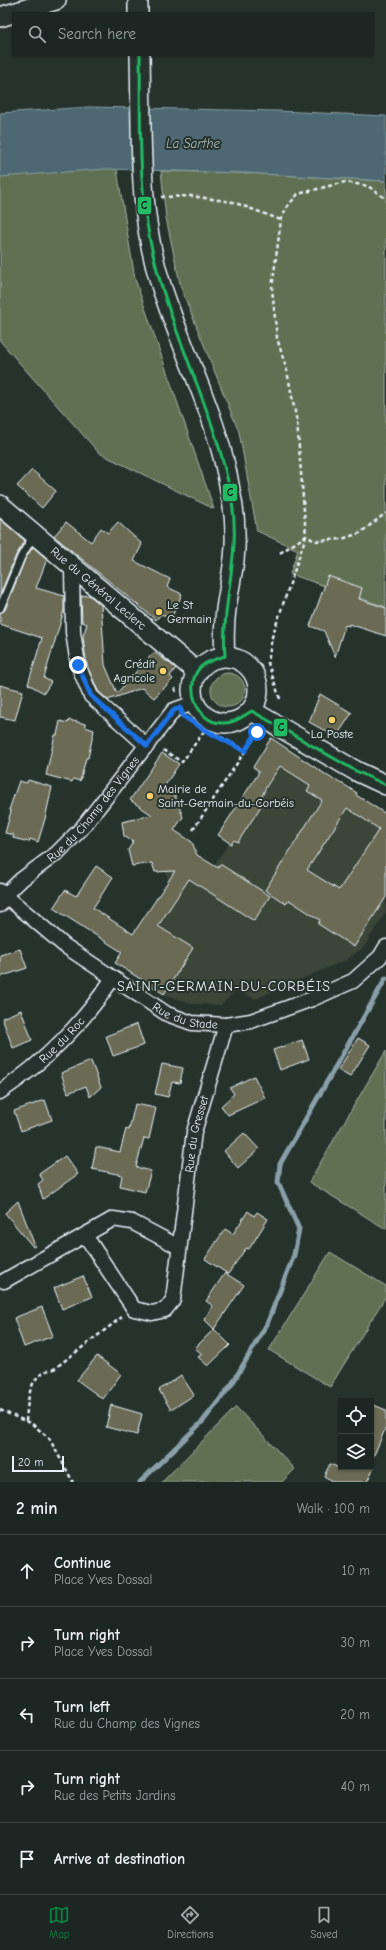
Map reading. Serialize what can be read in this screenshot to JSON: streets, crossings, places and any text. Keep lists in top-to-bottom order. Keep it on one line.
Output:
{"streets":{"street":["Rue du Général Leclerc","Rue du Champ des Vignes","Rue du Stade","Rue du Roc","Rue du Gresset"]},"crossings":[["Rue du Général Leclerc","Rue du Champ des Vignes"],["Rue du Champ des Vignes","Rue du Stade"],["Rue du Stade","Rue du Roc"],["Rue du Stade","Rue du Gresset"]],"districts":["SAINT-GERMAIN-DU-CORBÉIS"],"water":["La Sarthe"],"places":["Le St Germain","Crédit Agricole","La Poste","Mairie de Saint-Germain-du-Corbéis"],"lines":["transit line C"],"scale_bar":"20 m","page":{"search":"Search here","scale":"20 m","heading":["2 min","Walk · 100 m"],"list":[["Continue","Place Yves Dossal","10 m"],["Turn right","Place Yves Dossal","30 m"],["Turn left","Rue du Champ des Vignes","20 m"],["Turn right","Rue des Petits Jardins","40 m"],"Arrive at destination"],"nav":["Map","Directions","Saved"]}}
